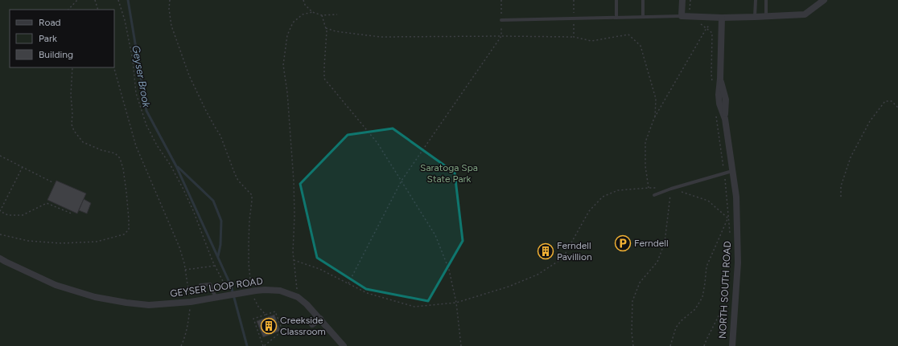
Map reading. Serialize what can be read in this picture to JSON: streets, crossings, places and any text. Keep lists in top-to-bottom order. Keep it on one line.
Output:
{"streets":{"street":["GEYSER LOOP ROAD","NORTH SOUTH ROAD"]},"water":["Geyser Brook"],"parks":["Saratoga Spa State Park"],"places":{"parking":["Ferndell"],"building":["Ferndell Pavillion","Creekside Classroom"]},"legend":["Road","Park","Building"]}
